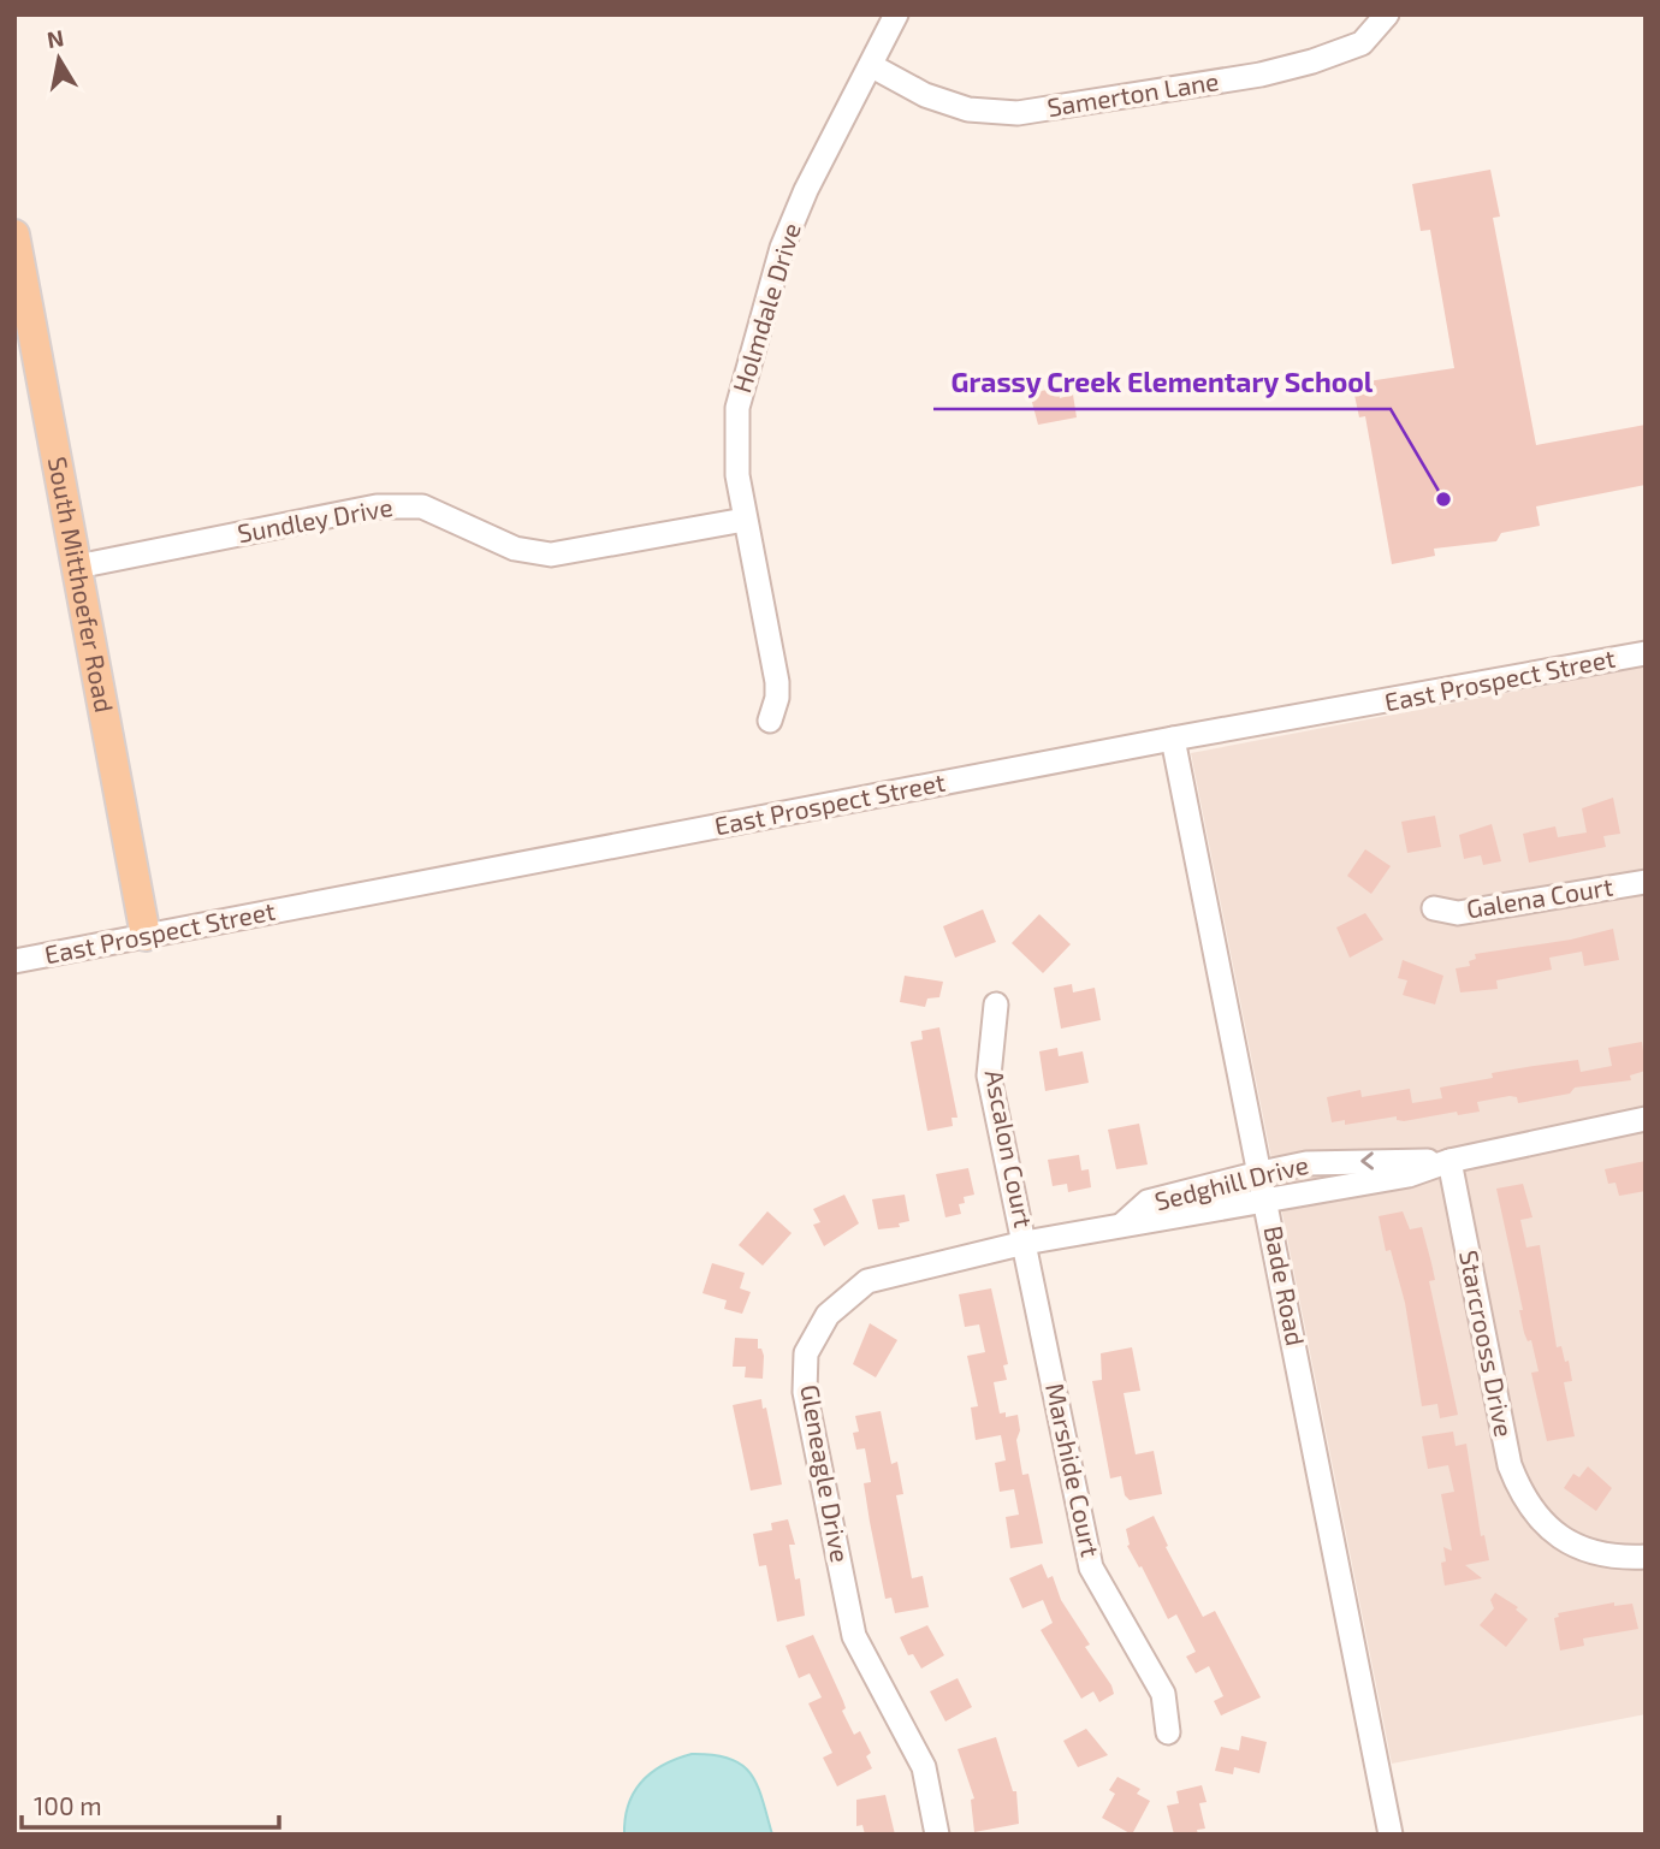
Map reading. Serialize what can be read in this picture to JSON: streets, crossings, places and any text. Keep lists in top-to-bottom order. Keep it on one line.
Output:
{"streets":{"main road":["South Mitthoefer Road"],"street":["Samerton Lane","Holmdale Drive","Sundley Drive","East Prospect Street","Galena Court","Ascalon Court","Sedghill Drive","Bade Road","Starcrooss Drive","Marshide Court","Gleneagle Drive"]},"crossings":[["Samerton Lane","Holmdale Drive"],["Holmdale Drive","Sundley Drive"],["Sundley Drive","South Mitthoefer Road"],["South Mitthoefer Road","East Prospect Street"],["East Prospect Street","Bade Road"],["Ascalon Court","Sedghill Drive"],["Ascalon Court","Marshide Court"],["Ascalon Court","Gleneagle Drive"],["Sedghill Drive","Bade Road"],["Sedghill Drive","Starcrooss Drive"],["Sedghill Drive","Marshide Court"],["Sedghill Drive","Gleneagle Drive"],["Marshide Court","Gleneagle Drive"]],"places":["Grassy Creek Elementary School"],"scale_bar":"100 m","north":"top"}
